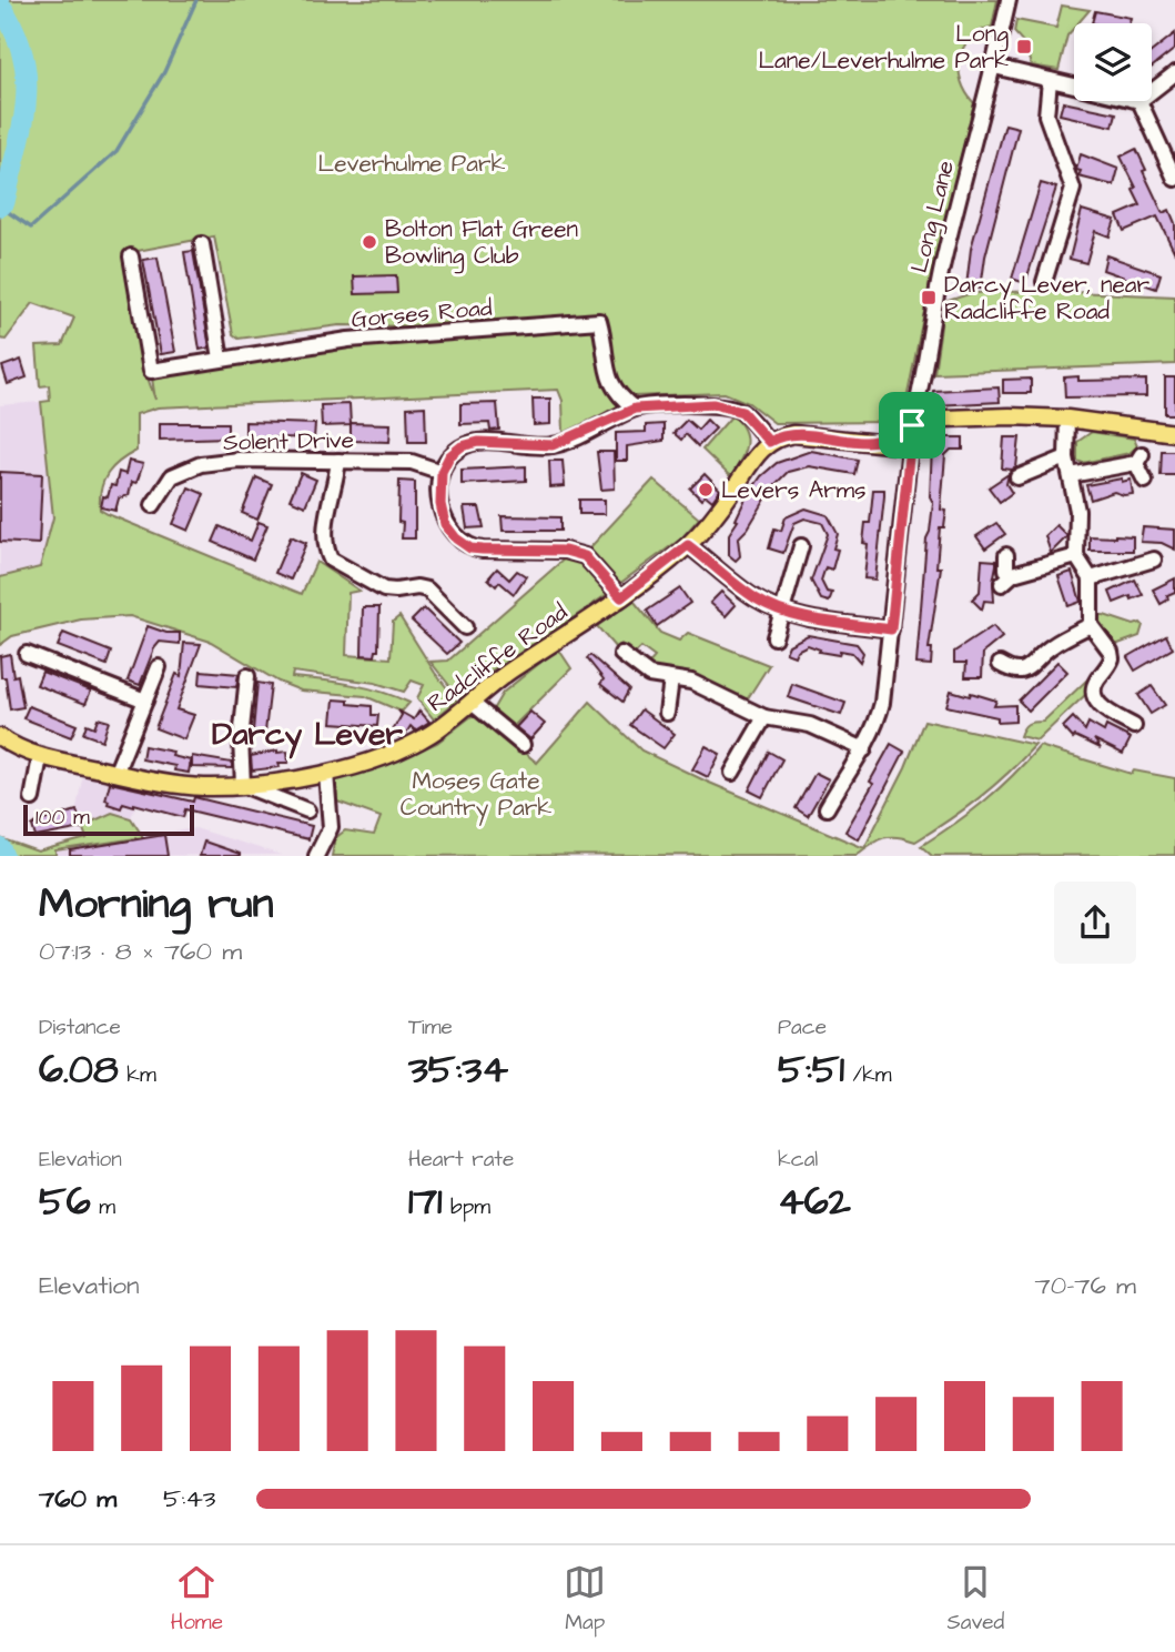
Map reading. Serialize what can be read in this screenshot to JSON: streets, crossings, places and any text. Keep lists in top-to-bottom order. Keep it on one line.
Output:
{"streets":{"main road":["Long Lane","Radcliffe Road"],"street":["Gorses Road","Solent Drive"]},"districts":["Darcy Lever"],"parks":["Leverhulme Park","Moses Gate Country Park"],"places":{"transit":["Long Lane/Leverhulme Park","Darcy Lever, near Radcliffe Road"],"other":["Bolton Flat Green Bowling Club","Levers Arms"]},"scale_bar":"100 m","page":{"scale":"100 m","heading":["Morning run","07:13 · 8 × 760 m"],"stats":[["Distance","6.08 km"],["Time","35:34"],["Pace","5:51 /km"],["Elevation","56 m"],["Heart rate","171 bpm"],["kcal","462"]],"chart":["Elevation","70–76 m"],"list":[{"name":"760 m","note":"5:43"}],"tabs":["Home","Map","Saved"]}}
